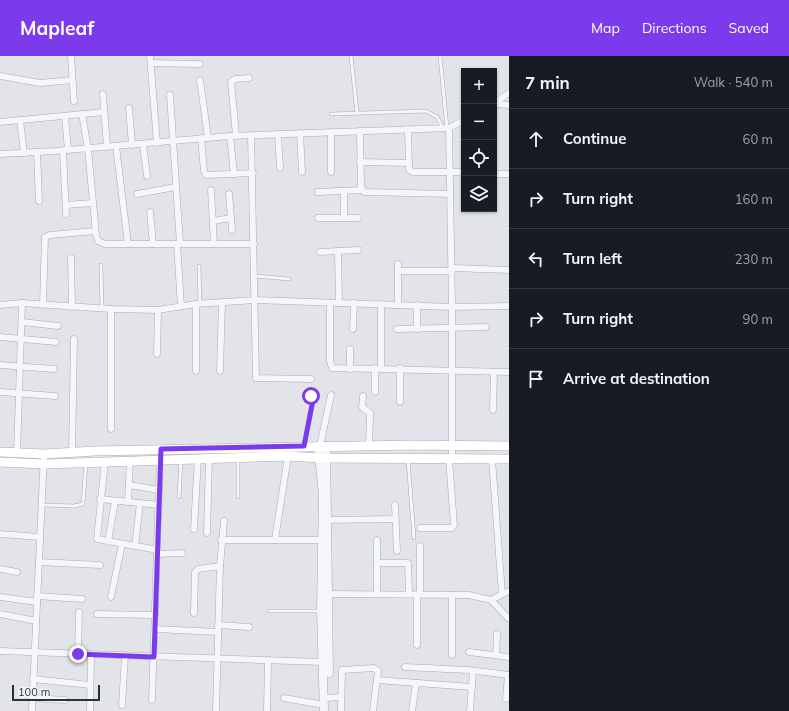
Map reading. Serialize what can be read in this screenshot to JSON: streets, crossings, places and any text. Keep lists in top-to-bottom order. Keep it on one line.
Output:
{"scale_bar":"100 m","page":{"header":"Mapleaf","nav":["Map","Directions","Saved"],"heading":["7 min","Walk · 540 m"],"map_buttons":["+","−"],"list":[["Continue","60 m"],["Turn right","160 m"],["Turn left","230 m"],["Turn right","90 m"],"Arrive at destination"],"scale":"100 m"}}
